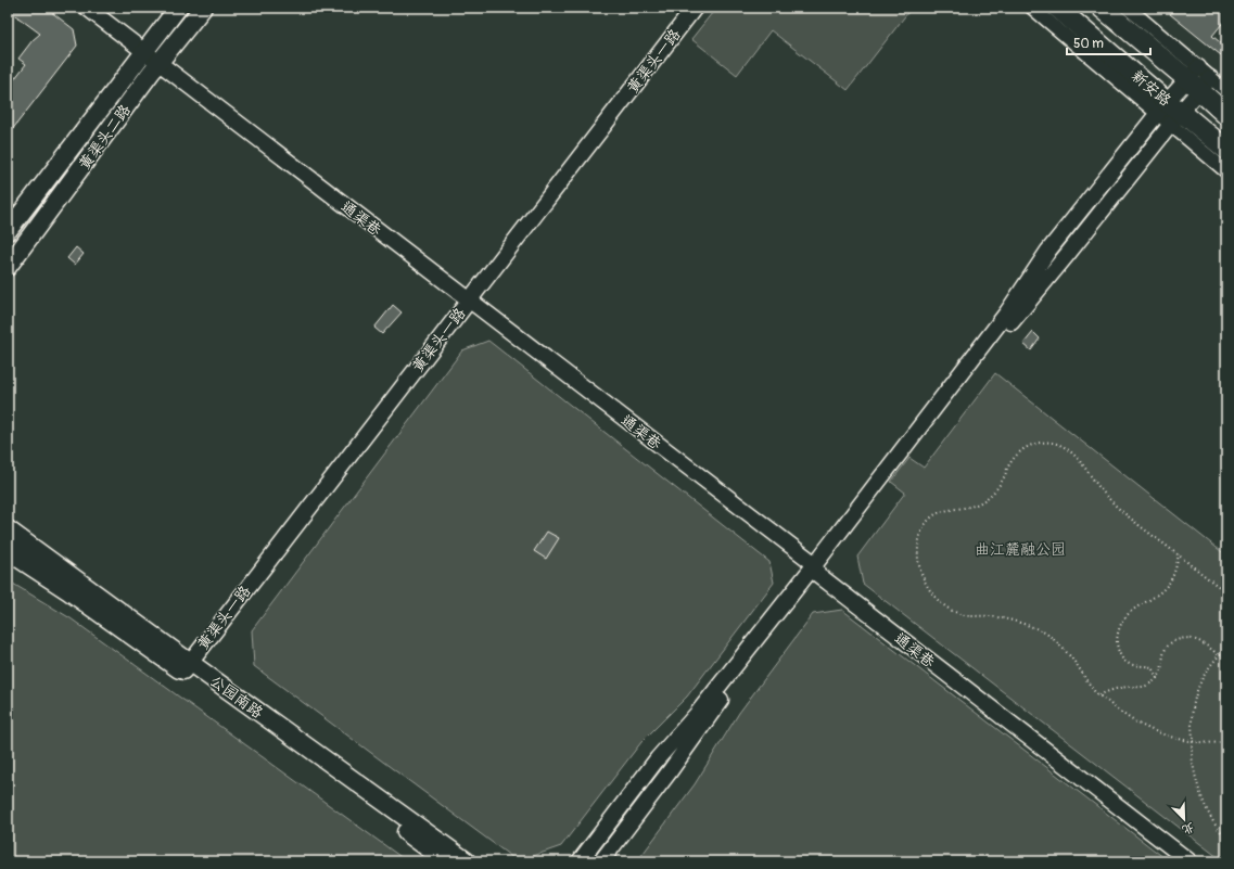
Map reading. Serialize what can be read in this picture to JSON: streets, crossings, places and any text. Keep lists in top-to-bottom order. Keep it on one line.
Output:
{"streets":{"main road":["新安路","黄渠头二路","公园南路"],"street":["黄渠头一路","通渠巷"]},"crossings":[["黄渠头一路","通渠巷"],["黄渠头一路","公园南路"],["黄渠头二路","通渠巷"]],"parks":["曲江麓融公园"],"scale_bar":"50 m","north":"bottom right"}
